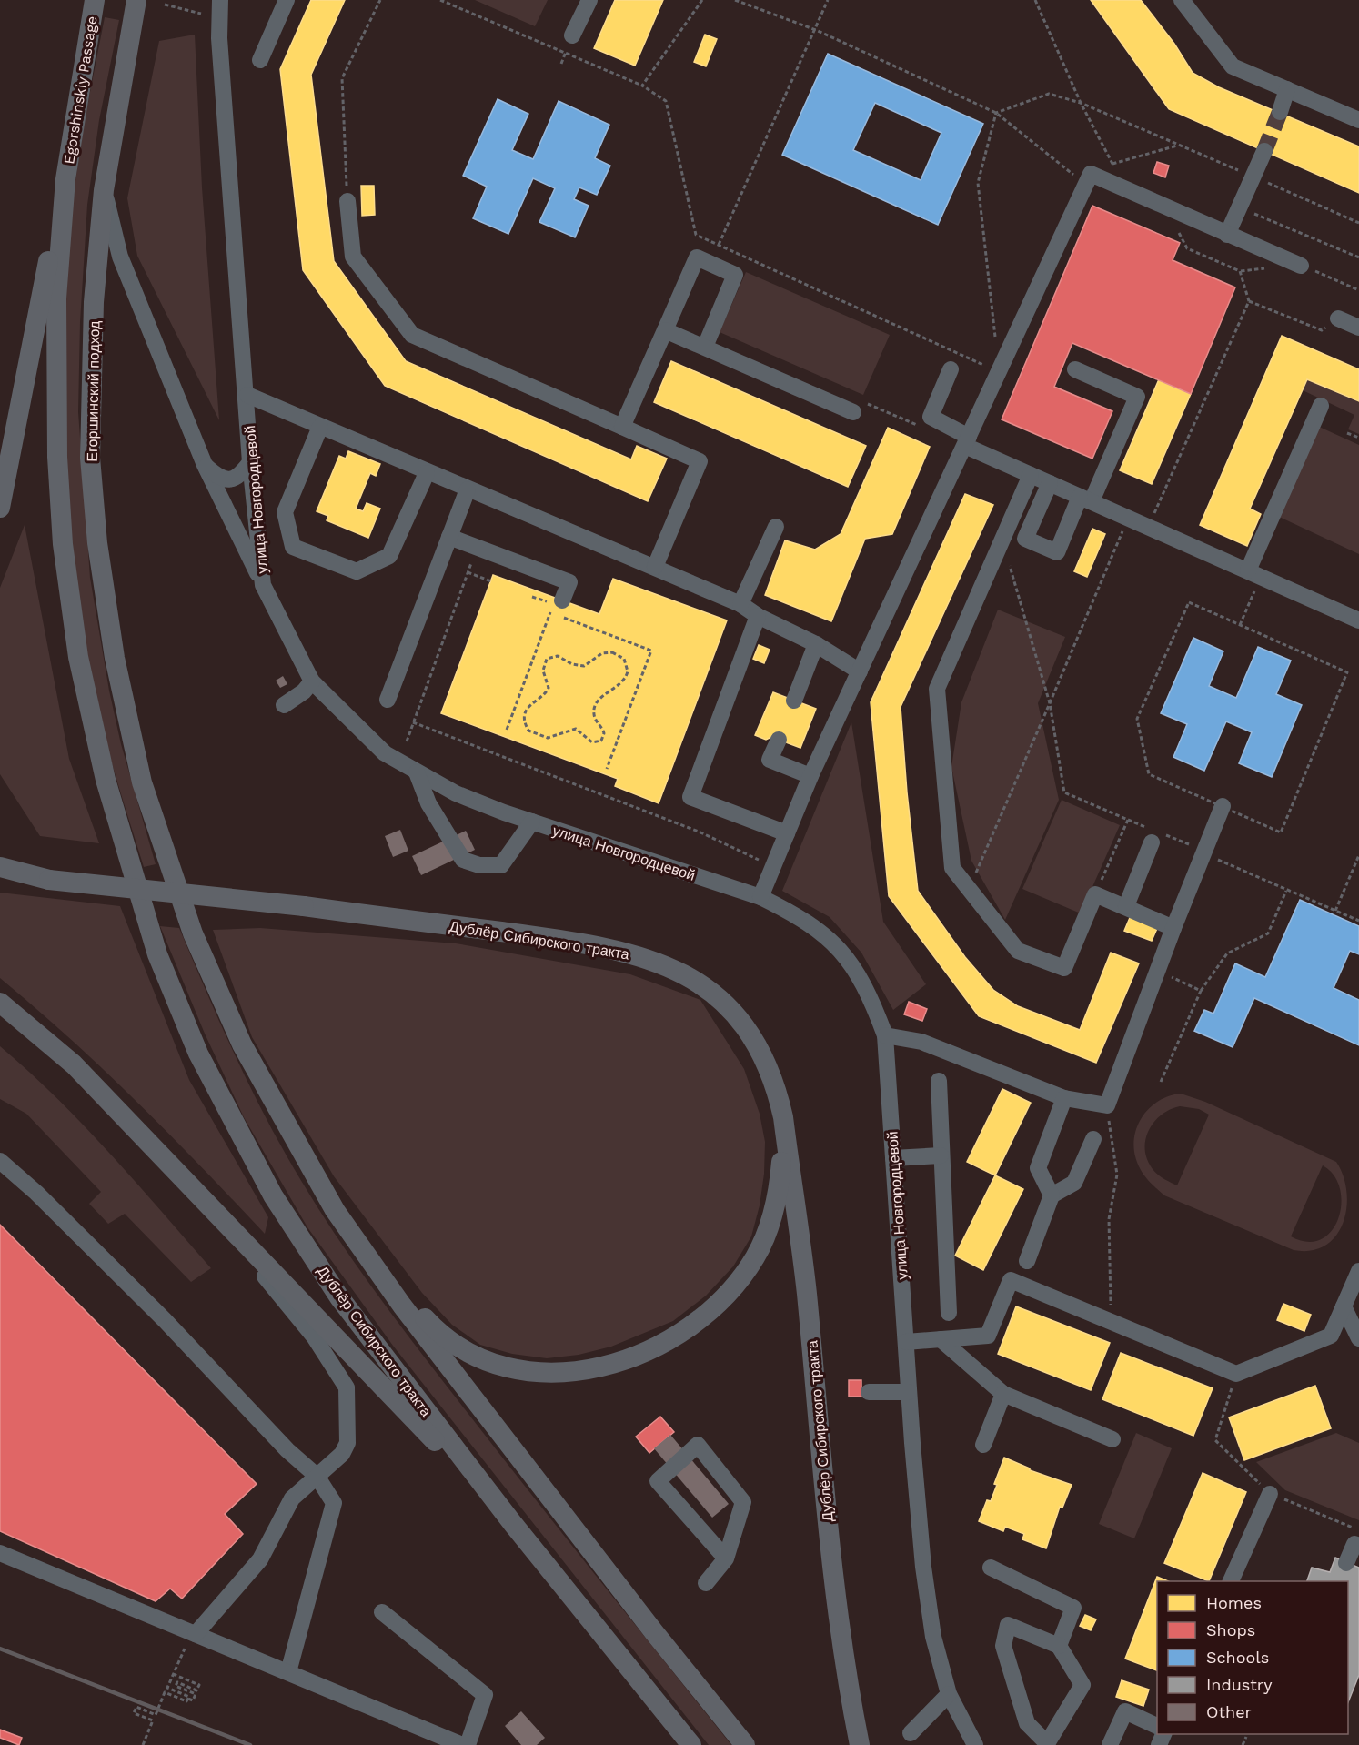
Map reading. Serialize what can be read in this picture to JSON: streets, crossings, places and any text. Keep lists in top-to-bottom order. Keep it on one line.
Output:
{"streets":{"main road":["Egorshinskiy Passage","Егоршинский подход","Дублёр Сибирского тракта"],"street":["улица Новгородцевой"]},"crossings":[["Egorshinskiy Passage","Дублёр Сибирского тракта"],["Егоршинский подход","Дублёр Сибирского тракта"]],"legend":["Homes","Shops","Schools","Industry","Other"]}
